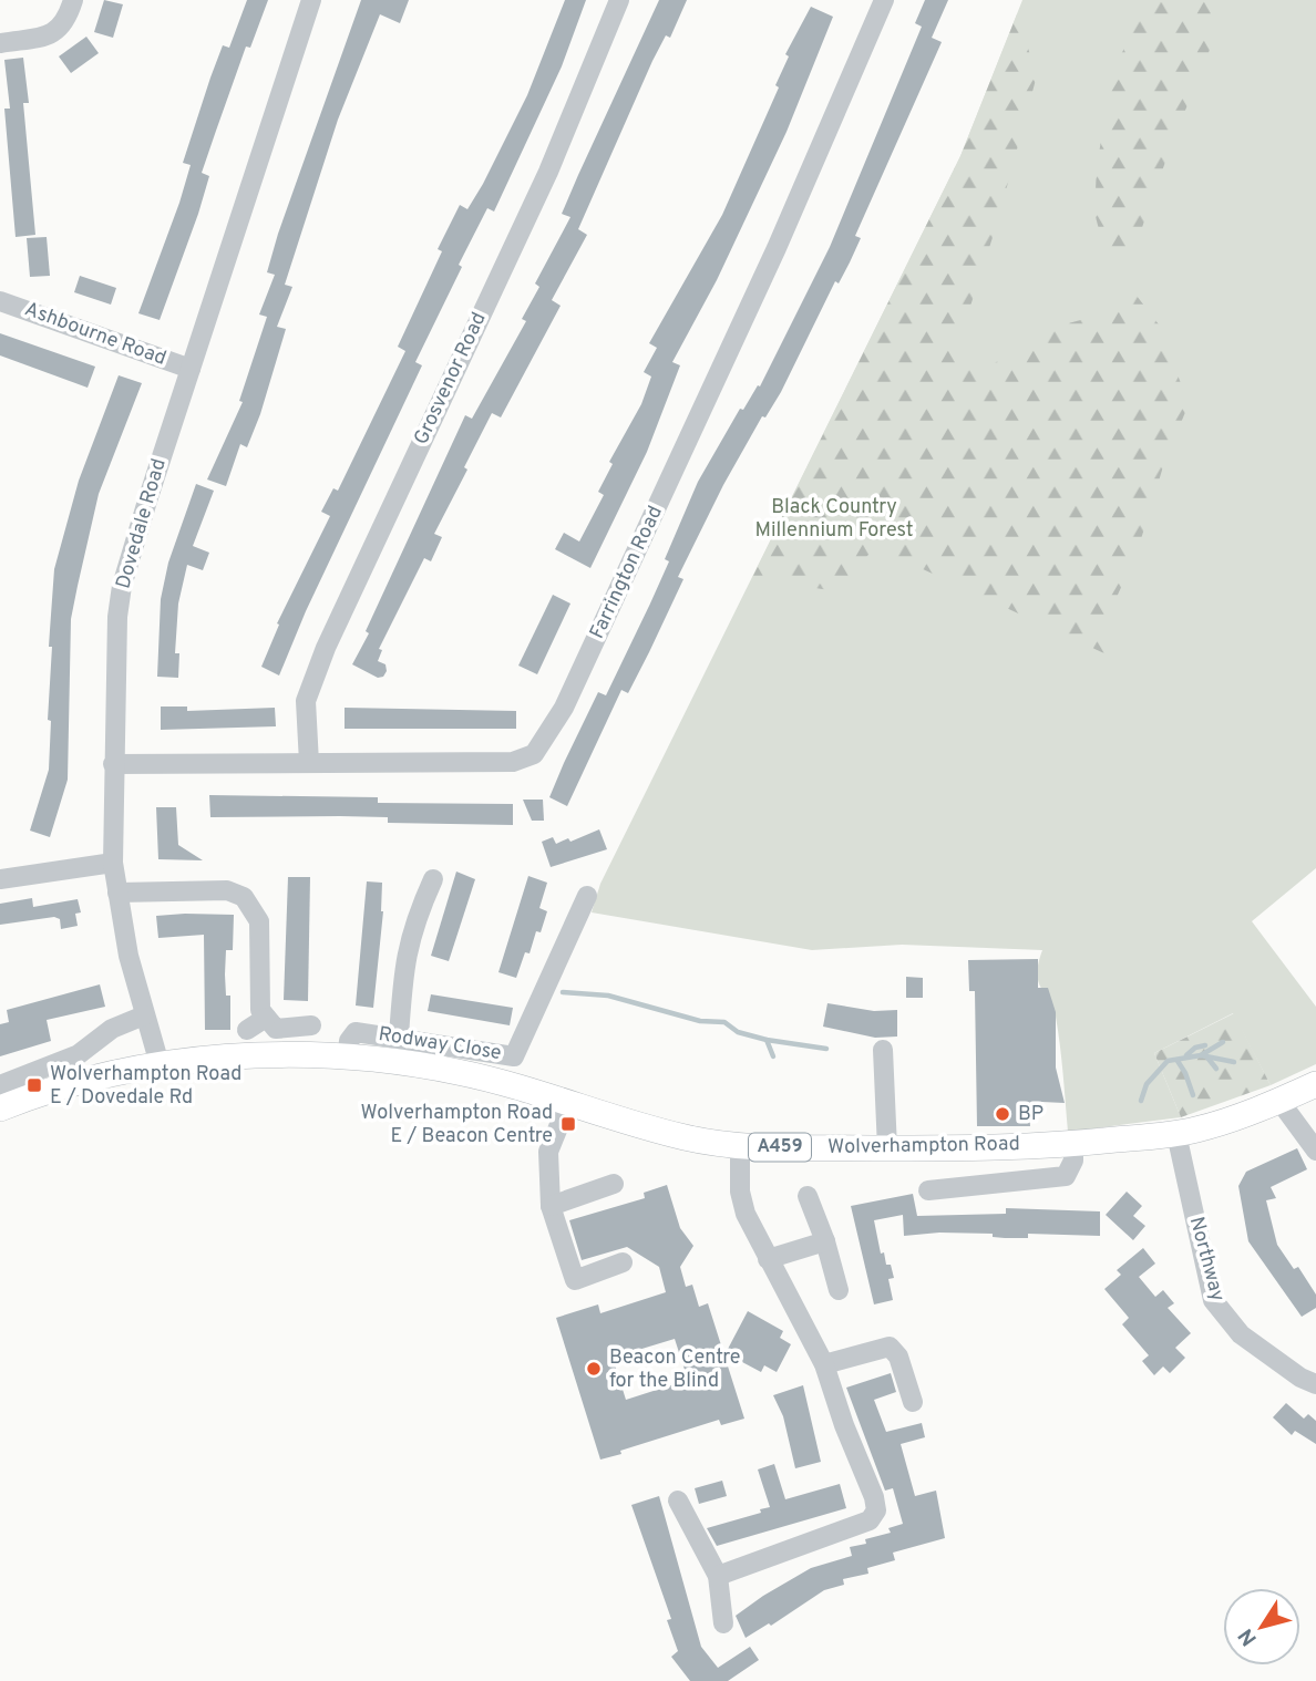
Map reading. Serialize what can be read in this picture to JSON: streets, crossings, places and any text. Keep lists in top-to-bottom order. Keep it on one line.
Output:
{"streets":{"main road":["Wolverhampton Road","A459"],"street":["Ashbourne Road","Grosvenor Road","Dovedale Road","Farrington Road","Rodway Close","Northway"]},"crossings":[["Ashbourne Road","Dovedale Road"],["Grosvenor Road","Farrington Road"],["Dovedale Road","Farrington Road"],["Dovedale Road","A459"],["Rodway Close","Wolverhampton Road"],["Rodway Close","A459"],["Wolverhampton Road","A459"],["Wolverhampton Road","Northway"]],"parks":["Black Country Millennium Forest"],"places":{"transit":["Wolverhampton Road E / Dovedale Rd","Wolverhampton Road E / Beacon Centre"],"other":["BP","Beacon Centre for the Blind"]},"north":"bottom left"}
